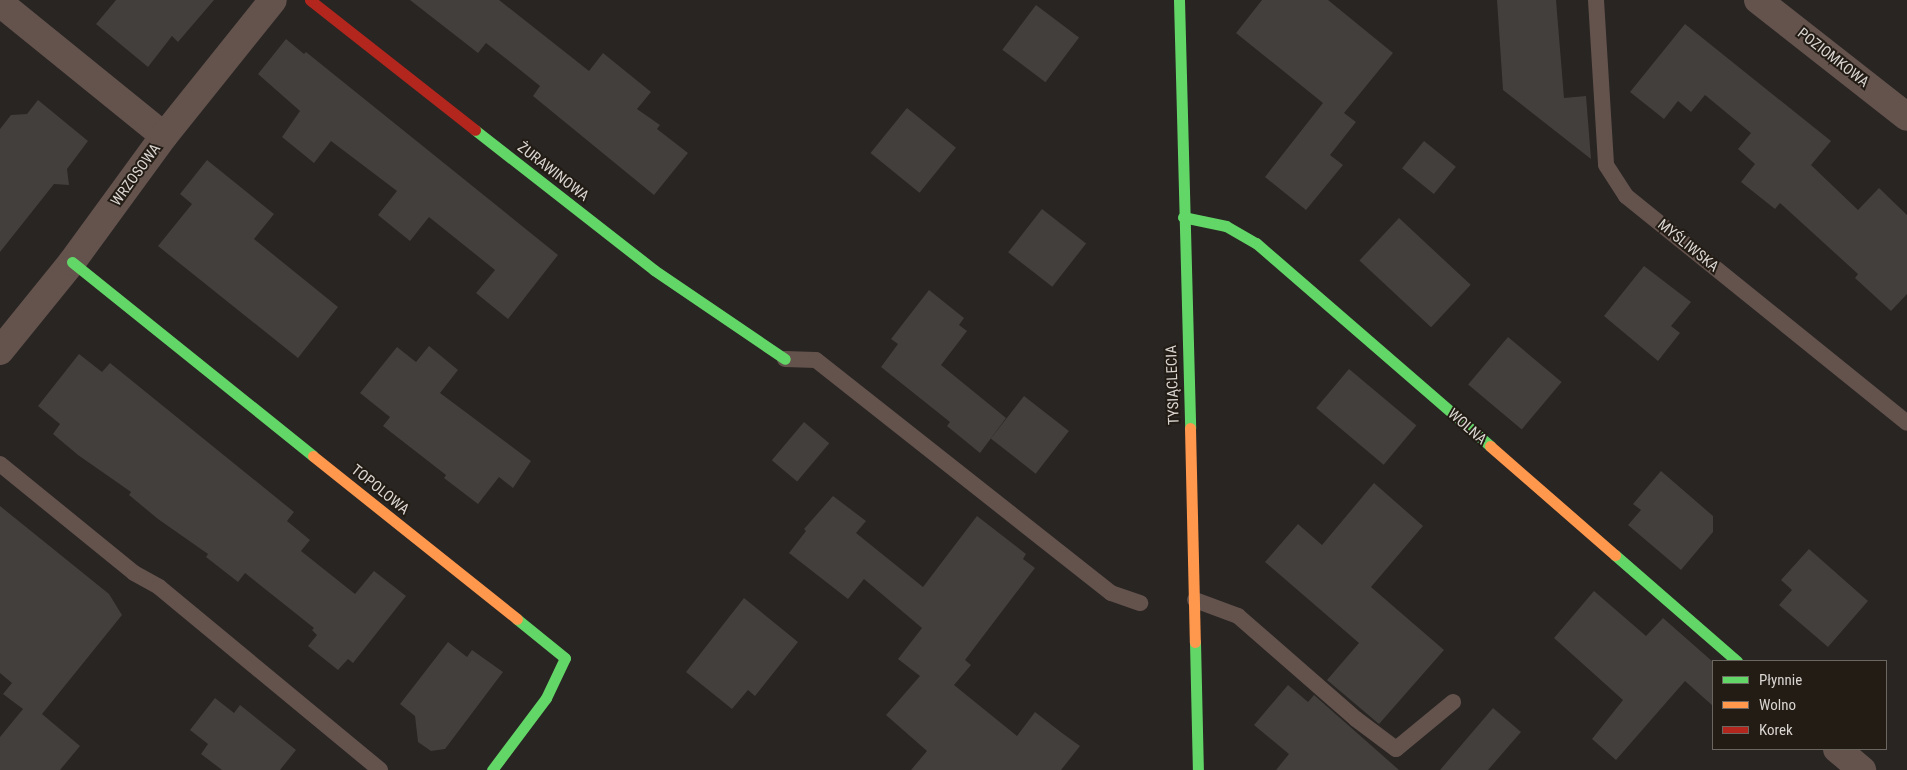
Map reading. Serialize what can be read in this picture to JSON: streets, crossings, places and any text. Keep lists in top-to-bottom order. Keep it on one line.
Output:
{"streets":{"street":["POZIOMKOWA","ŻURAWINOWA","WRZOSOWA","TYSIĄCLECIA","WOLNA","TOPOLOWA"],"lane":["MYŚLIWSKA"]},"crossings":[["WRZOSOWA","TOPOLOWA"],["TYSIĄCLECIA","WOLNA"]],"legend":["Płynnie","Wolno","Korek"]}
